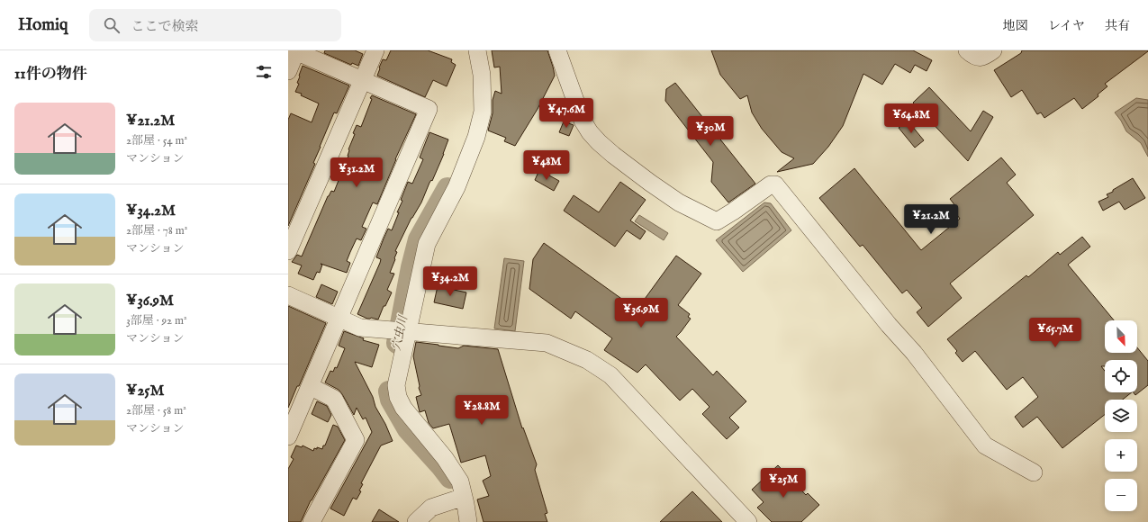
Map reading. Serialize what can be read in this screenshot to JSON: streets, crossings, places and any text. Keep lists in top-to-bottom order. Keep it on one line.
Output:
{"water":["穴虫川"],"north":"bottom right","page":{"header":"Homiq","search":"ここで検索","nav":["地図","レイヤ","共有"],"heading":"11件の物件","list":[{"name":"¥21.2M","note":"2部屋 · 54 m² · マンション"},{"name":"¥34.2M","note":"2部屋 · 78 m² · マンション"},{"name":"¥36.9M","note":"3部屋 · 92 m² · マンション"},{"name":"¥25M","note":"2部屋 · 58 m² · マンション"}],"price":["¥47.6M","¥64.8M","¥30M","¥48M","¥31.2M","¥21.2M","¥34.2M","¥36.9M","¥65.7M","¥28.8M","¥25M"],"map_buttons":["+","−"]}}
